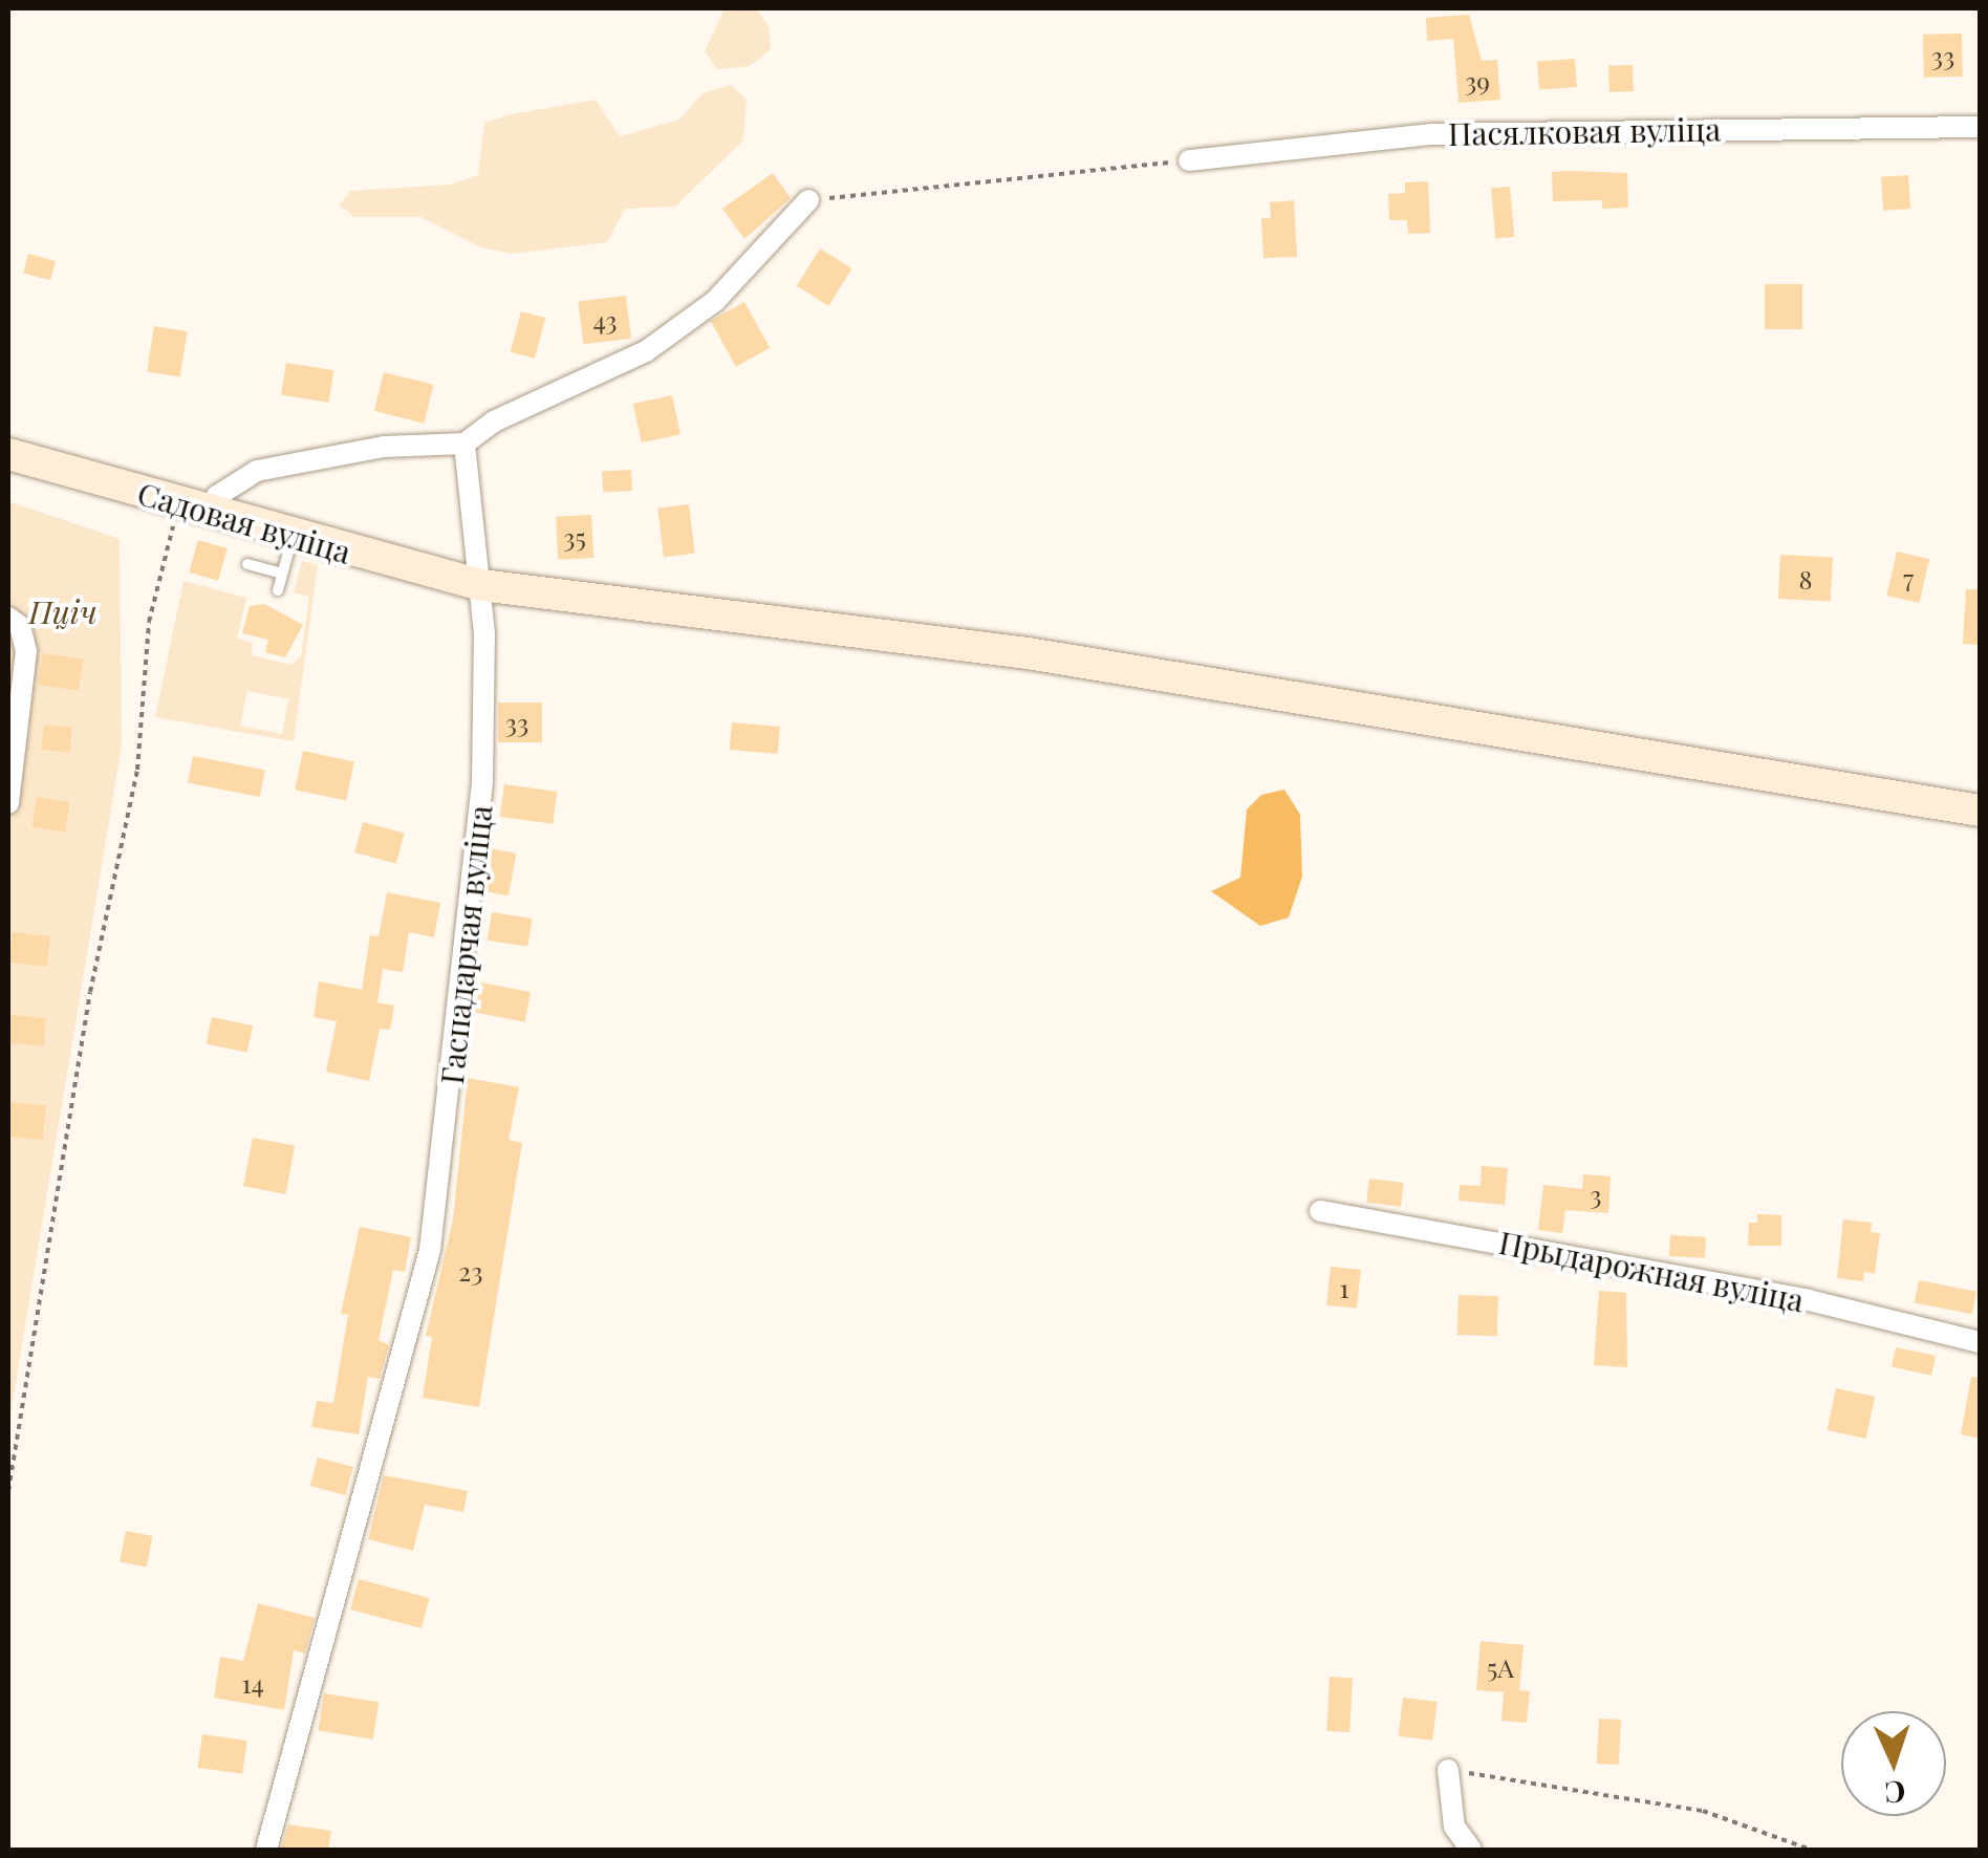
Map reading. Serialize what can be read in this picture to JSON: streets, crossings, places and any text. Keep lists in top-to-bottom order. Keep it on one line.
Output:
{"streets":{"street":["Пасялковая вуліца","Садовая вуліца","Гаспадарчая вуліца","Прыдарожная вуліца"]},"crossings":[["Садовая вуліца","Гаспадарчая вуліца"]],"parks":["Пціч"],"house_numbers":["33","39","43","35","7","8","33","3","23","1","5А","14"],"north":"bottom"}
